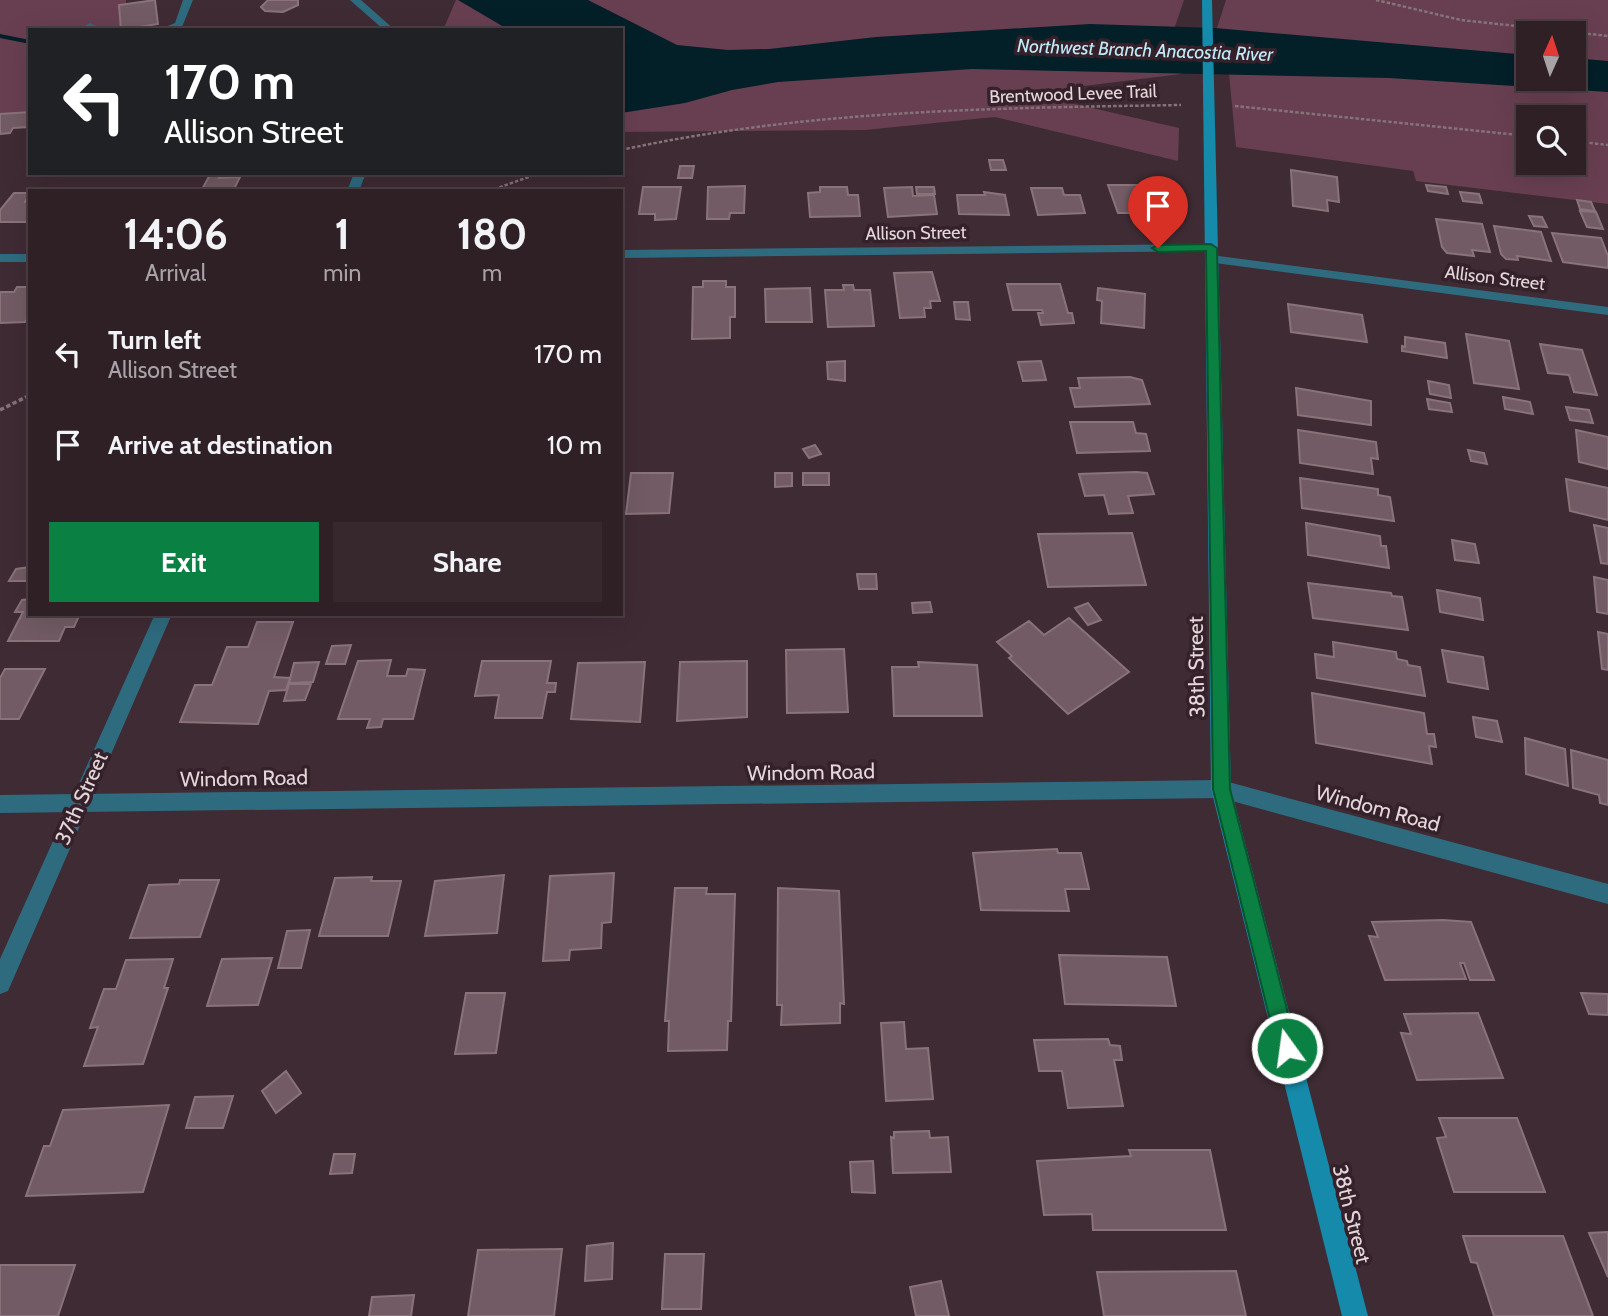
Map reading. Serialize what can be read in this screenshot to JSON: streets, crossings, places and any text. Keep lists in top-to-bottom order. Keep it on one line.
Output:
{"streets":{"main road":["38th Street"],"street":["Allison Street","Windom Road","37th Street"],"path":["Brentwood Levee Trail"]},"crossings":[["Brentwood Levee Trail","38th Street"],["Allison Street","38th Street"],["38th Street","Windom Road"],["Windom Road","37th Street"]],"water":["Northwest Branch Anacostia River"],"north":"top","page":{"turn":["170 m","Allison Street"],"eta":["14:06","Arrival","1","min","180","m"],"list":[{"name":"Turn left","note":"Allison Street","value":"170 m"},{"name":"Arrive at destination","value":"10 m"}],"buttons":["Exit","Share"]}}
